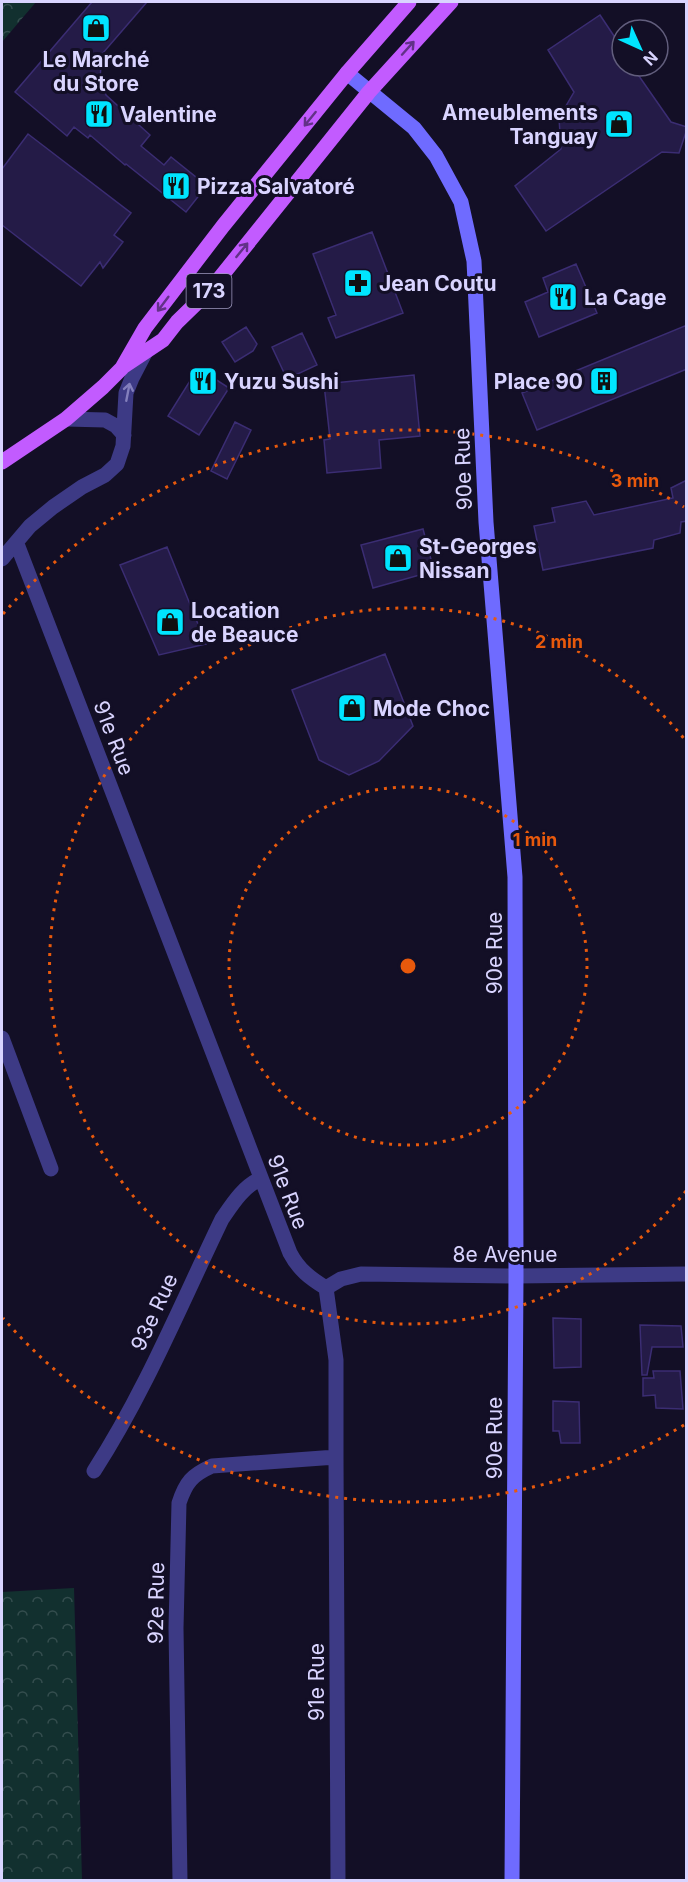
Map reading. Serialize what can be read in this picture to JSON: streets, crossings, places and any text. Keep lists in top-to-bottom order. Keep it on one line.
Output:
{"streets":{"main road":["173"],"street":["90e Rue","91e Rue","8e Avenue","93e Rue","92e Rue"]},"crossings":[["173","90e Rue"],["90e Rue","8e Avenue"],["91e Rue","8e Avenue"],["91e Rue","93e Rue"],["91e Rue","92e Rue"]],"places":{"shop":["Le Marché du Store","Ameublements Tanguay","St-Georges Nissan","Location de Beauce","Mode Choc"],"restaurant":["Valentine","Pizza Salvatoré","La Cage","Yuzu Sushi"],"pharmacy":["Jean Coutu"],"building":["Place 90"]},"north":"bottom right","rings":["3 min","2 min","1 min"]}
